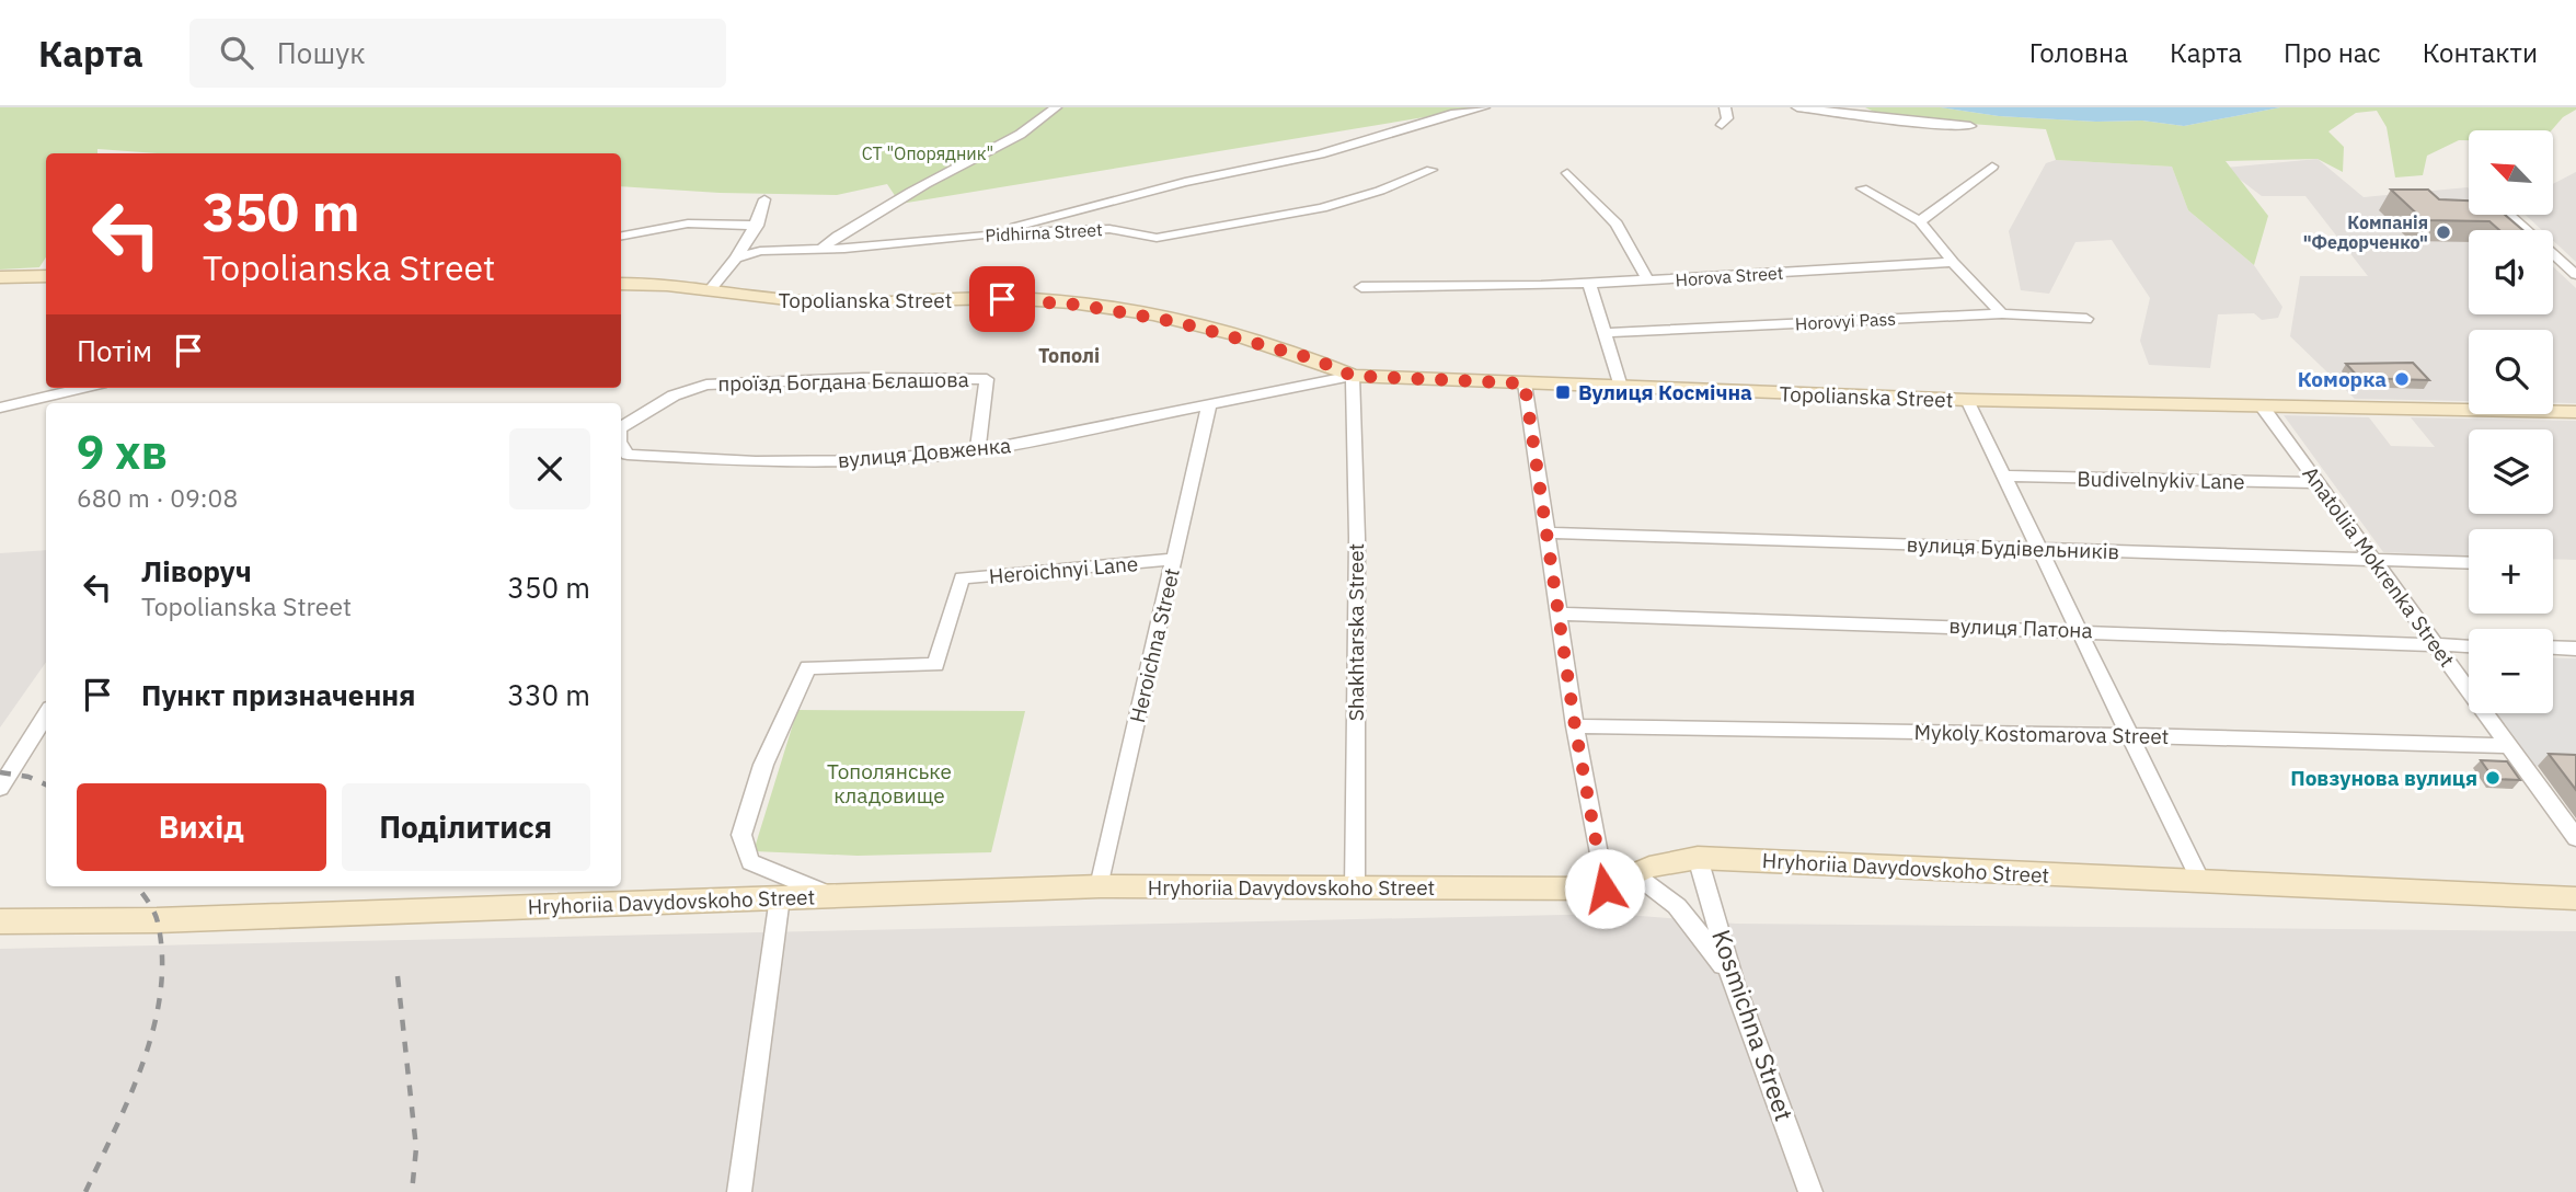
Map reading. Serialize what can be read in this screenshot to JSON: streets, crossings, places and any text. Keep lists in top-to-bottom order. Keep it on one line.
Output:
{"streets":{"street":["Pidhirna Street","Horova Street","Topolianska Street","Horovyi Pass","проїзд Богдана Бєлашова","вулиця Довженка","Budivelnykiv Lane","вулиця Будівельників","Anatoliia Mokrenka Street","Heroichnyi Lane","вулиця Патона","Shakhtarska Street","Heroichna Street","Mykoly Kostomarova Street","Hryhoriia Davydovskoho Street","Kosmichna Street"]},"crossings":[["Topolianska Street","вулиця Довженка"],["Topolianska Street","Anatoliia Mokrenka Street"],["Topolianska Street","Shakhtarska Street"],["проїзд Богдана Бєлашова","вулиця Довженка"],["вулиця Довженка","Shakhtarska Street"],["вулиця Довженка","Heroichna Street"],["Budivelnykiv Lane","Anatoliia Mokrenka Street"],["вулиця Будівельників","Anatoliia Mokrenka Street"],["Anatoliia Mokrenka Street","вулиця Патона"],["Anatoliia Mokrenka Street","Mykoly Kostomarova Street"],["Heroichnyi Lane","Heroichna Street"],["Heroichnyi Lane","Hryhoriia Davydovskoho Street"],["Shakhtarska Street","Hryhoriia Davydovskoho Street"],["Heroichna Street","Hryhoriia Davydovskoho Street"],["Hryhoriia Davydovskoho Street","Kosmichna Street"]],"districts":["Тополі"],"parks":["СТ \"Опорядник\"","Тополянське кладовище"],"places":{"other":["Компанія \"Федорченко\"","Коморка","Повзунова вулиця"],"transit":["Вулиця Космічна"]},"north":"top left","page":{"header":"Карта","search":"Пошук","nav":["Головна","Карта","Про нас","Контакти"],"map_buttons":["+","−"],"turn":["350 m","Topolianska Street"],"then":"Потім","heading":["9 хв","680 m · 09:08"],"list":[{"name":"Ліворуч","note":"Topolianska Street","value":"350 m"},{"name":"Пункт призначення","value":"330 m"}],"buttons":["Вихід","Поділитися"]}}
